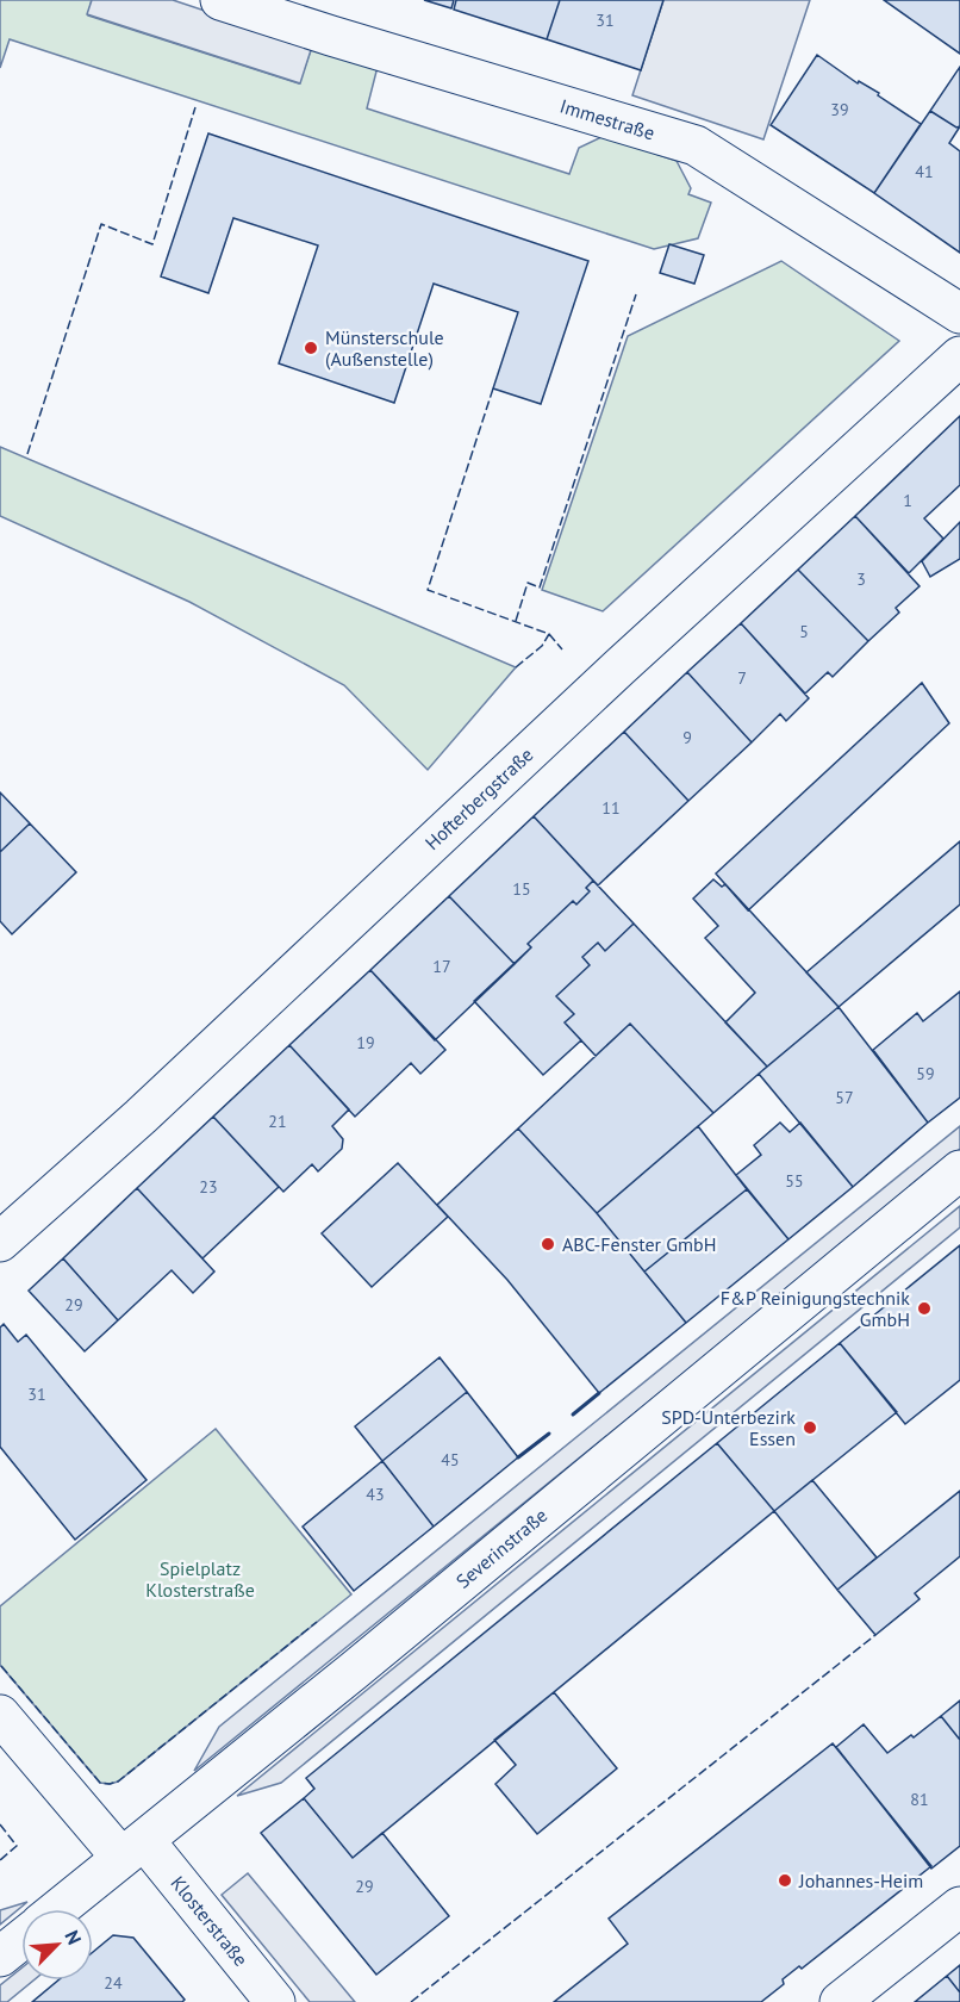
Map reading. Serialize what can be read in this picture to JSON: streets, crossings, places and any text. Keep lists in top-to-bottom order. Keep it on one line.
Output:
{"streets":{"street":["Immestraße","Hofterbergstraße","Severinstraße","Klosterstraße"]},"crossings":[["Severinstraße","Klosterstraße"]],"parks":["Spielplatz Klosterstraße"],"places":["Münsterschule (Außenstelle)","ABC-Fenster GmbH","F&P Reinigungstechnik GmbH","SPD-Unterbezirk Essen","Johannes-Heim"],"house_numbers":["31","39","41","1","3","5","7","9","11","15","17","19","59","57","21","55","23","29","31","45","43","81","29","24"],"north":"top right"}
